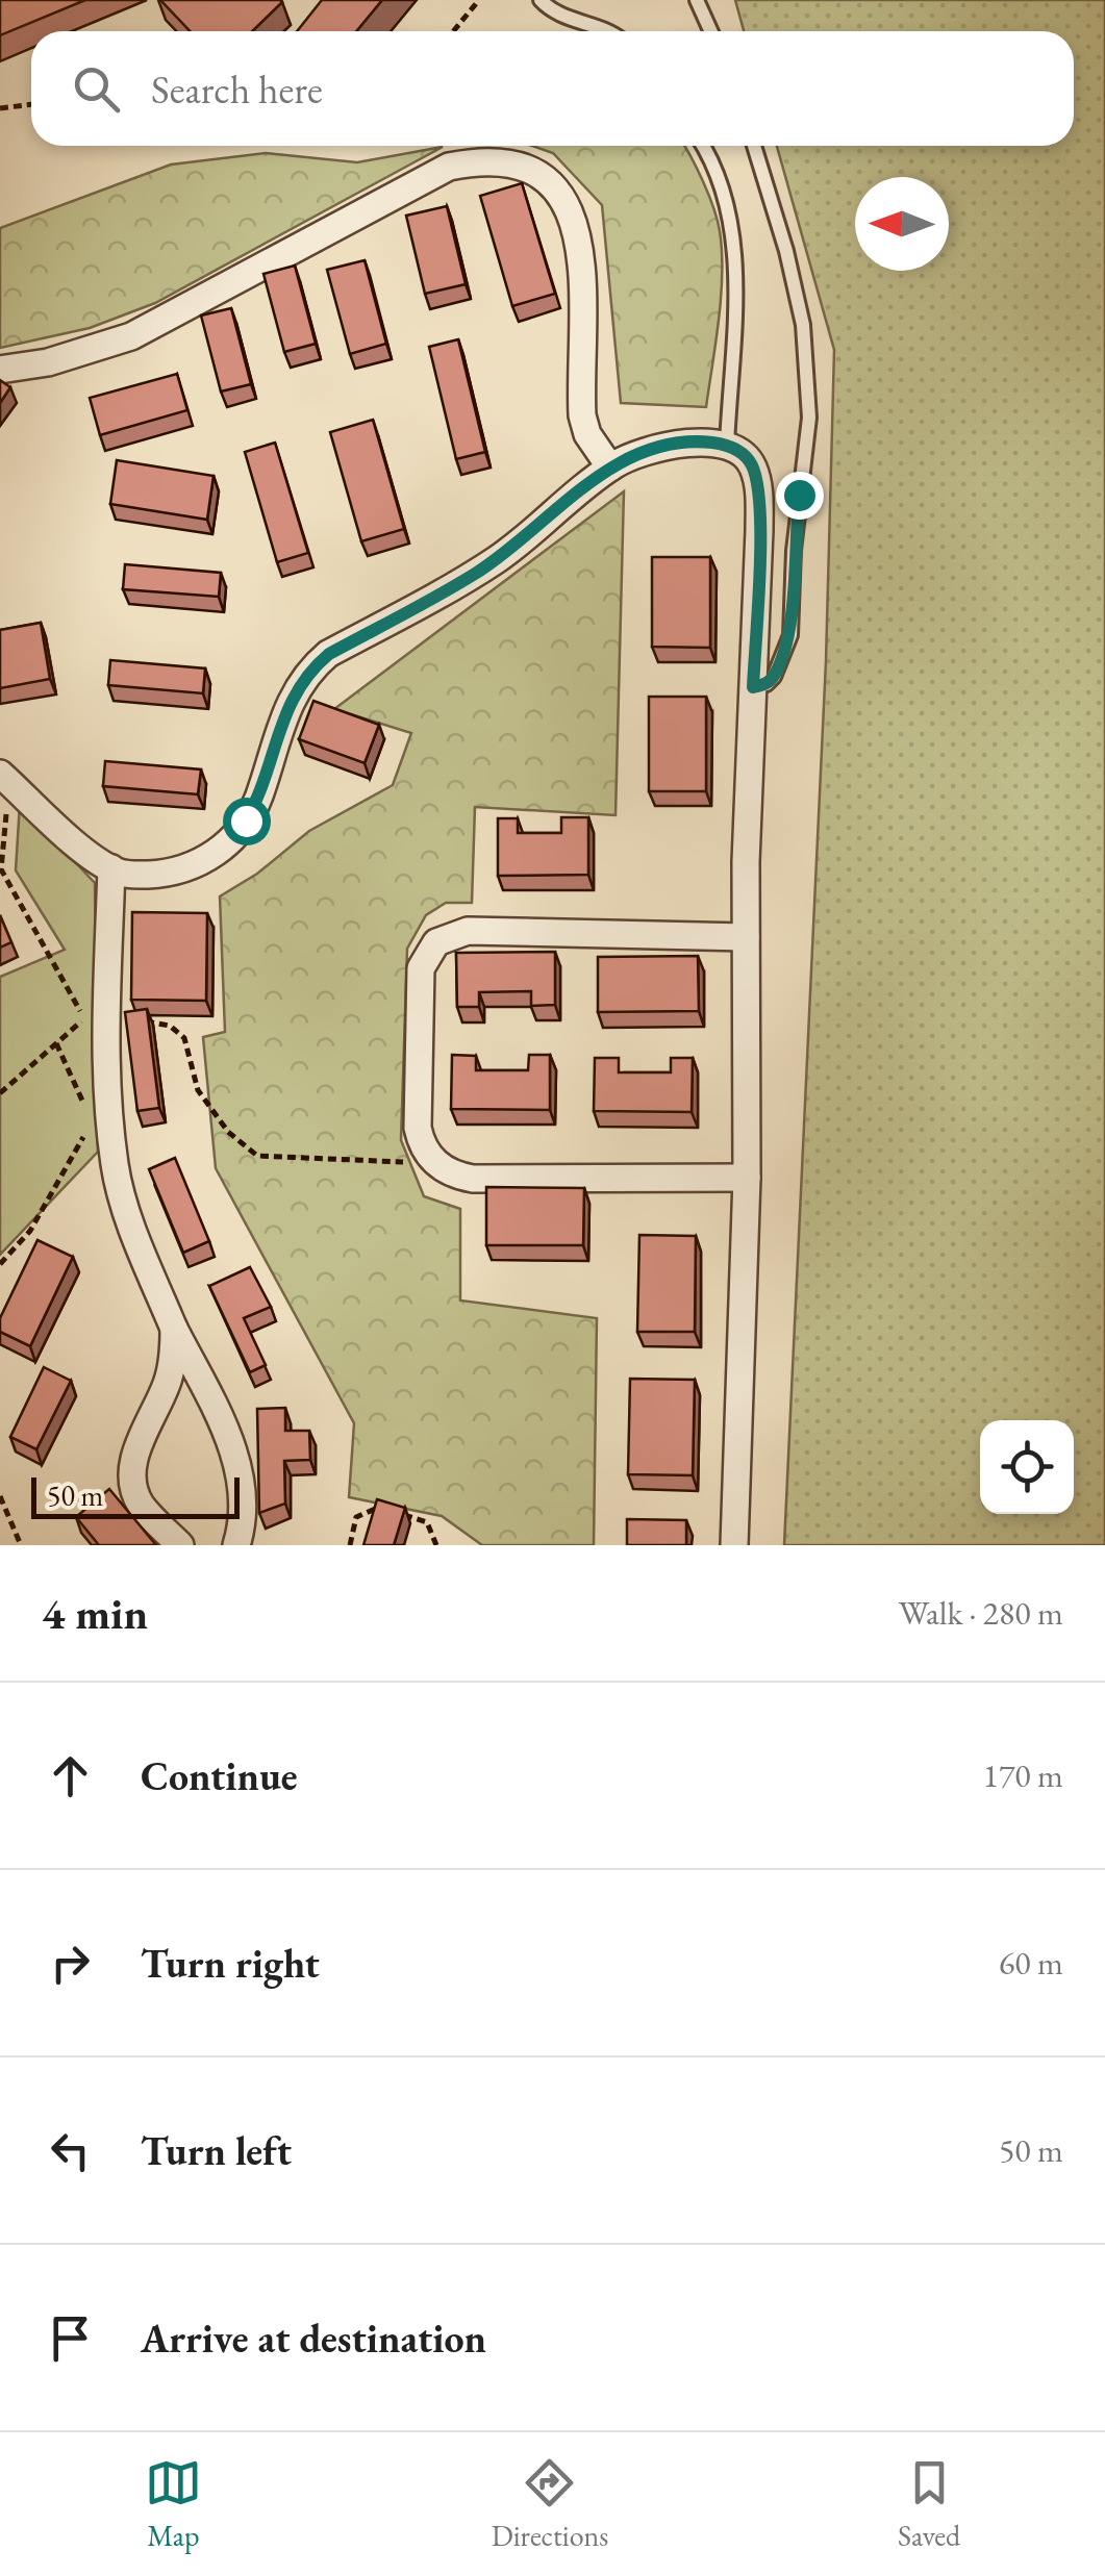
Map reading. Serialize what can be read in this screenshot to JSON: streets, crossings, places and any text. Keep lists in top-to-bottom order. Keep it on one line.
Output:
{"scale_bar":"50 m","north":"left","page":{"search":"Search here","scale":"50 m","heading":["4 min","Walk · 280 m"],"list":[["Continue","170 m"],["Turn right","60 m"],["Turn left","50 m"],"Arrive at destination"],"nav":["Map","Directions","Saved"]}}
